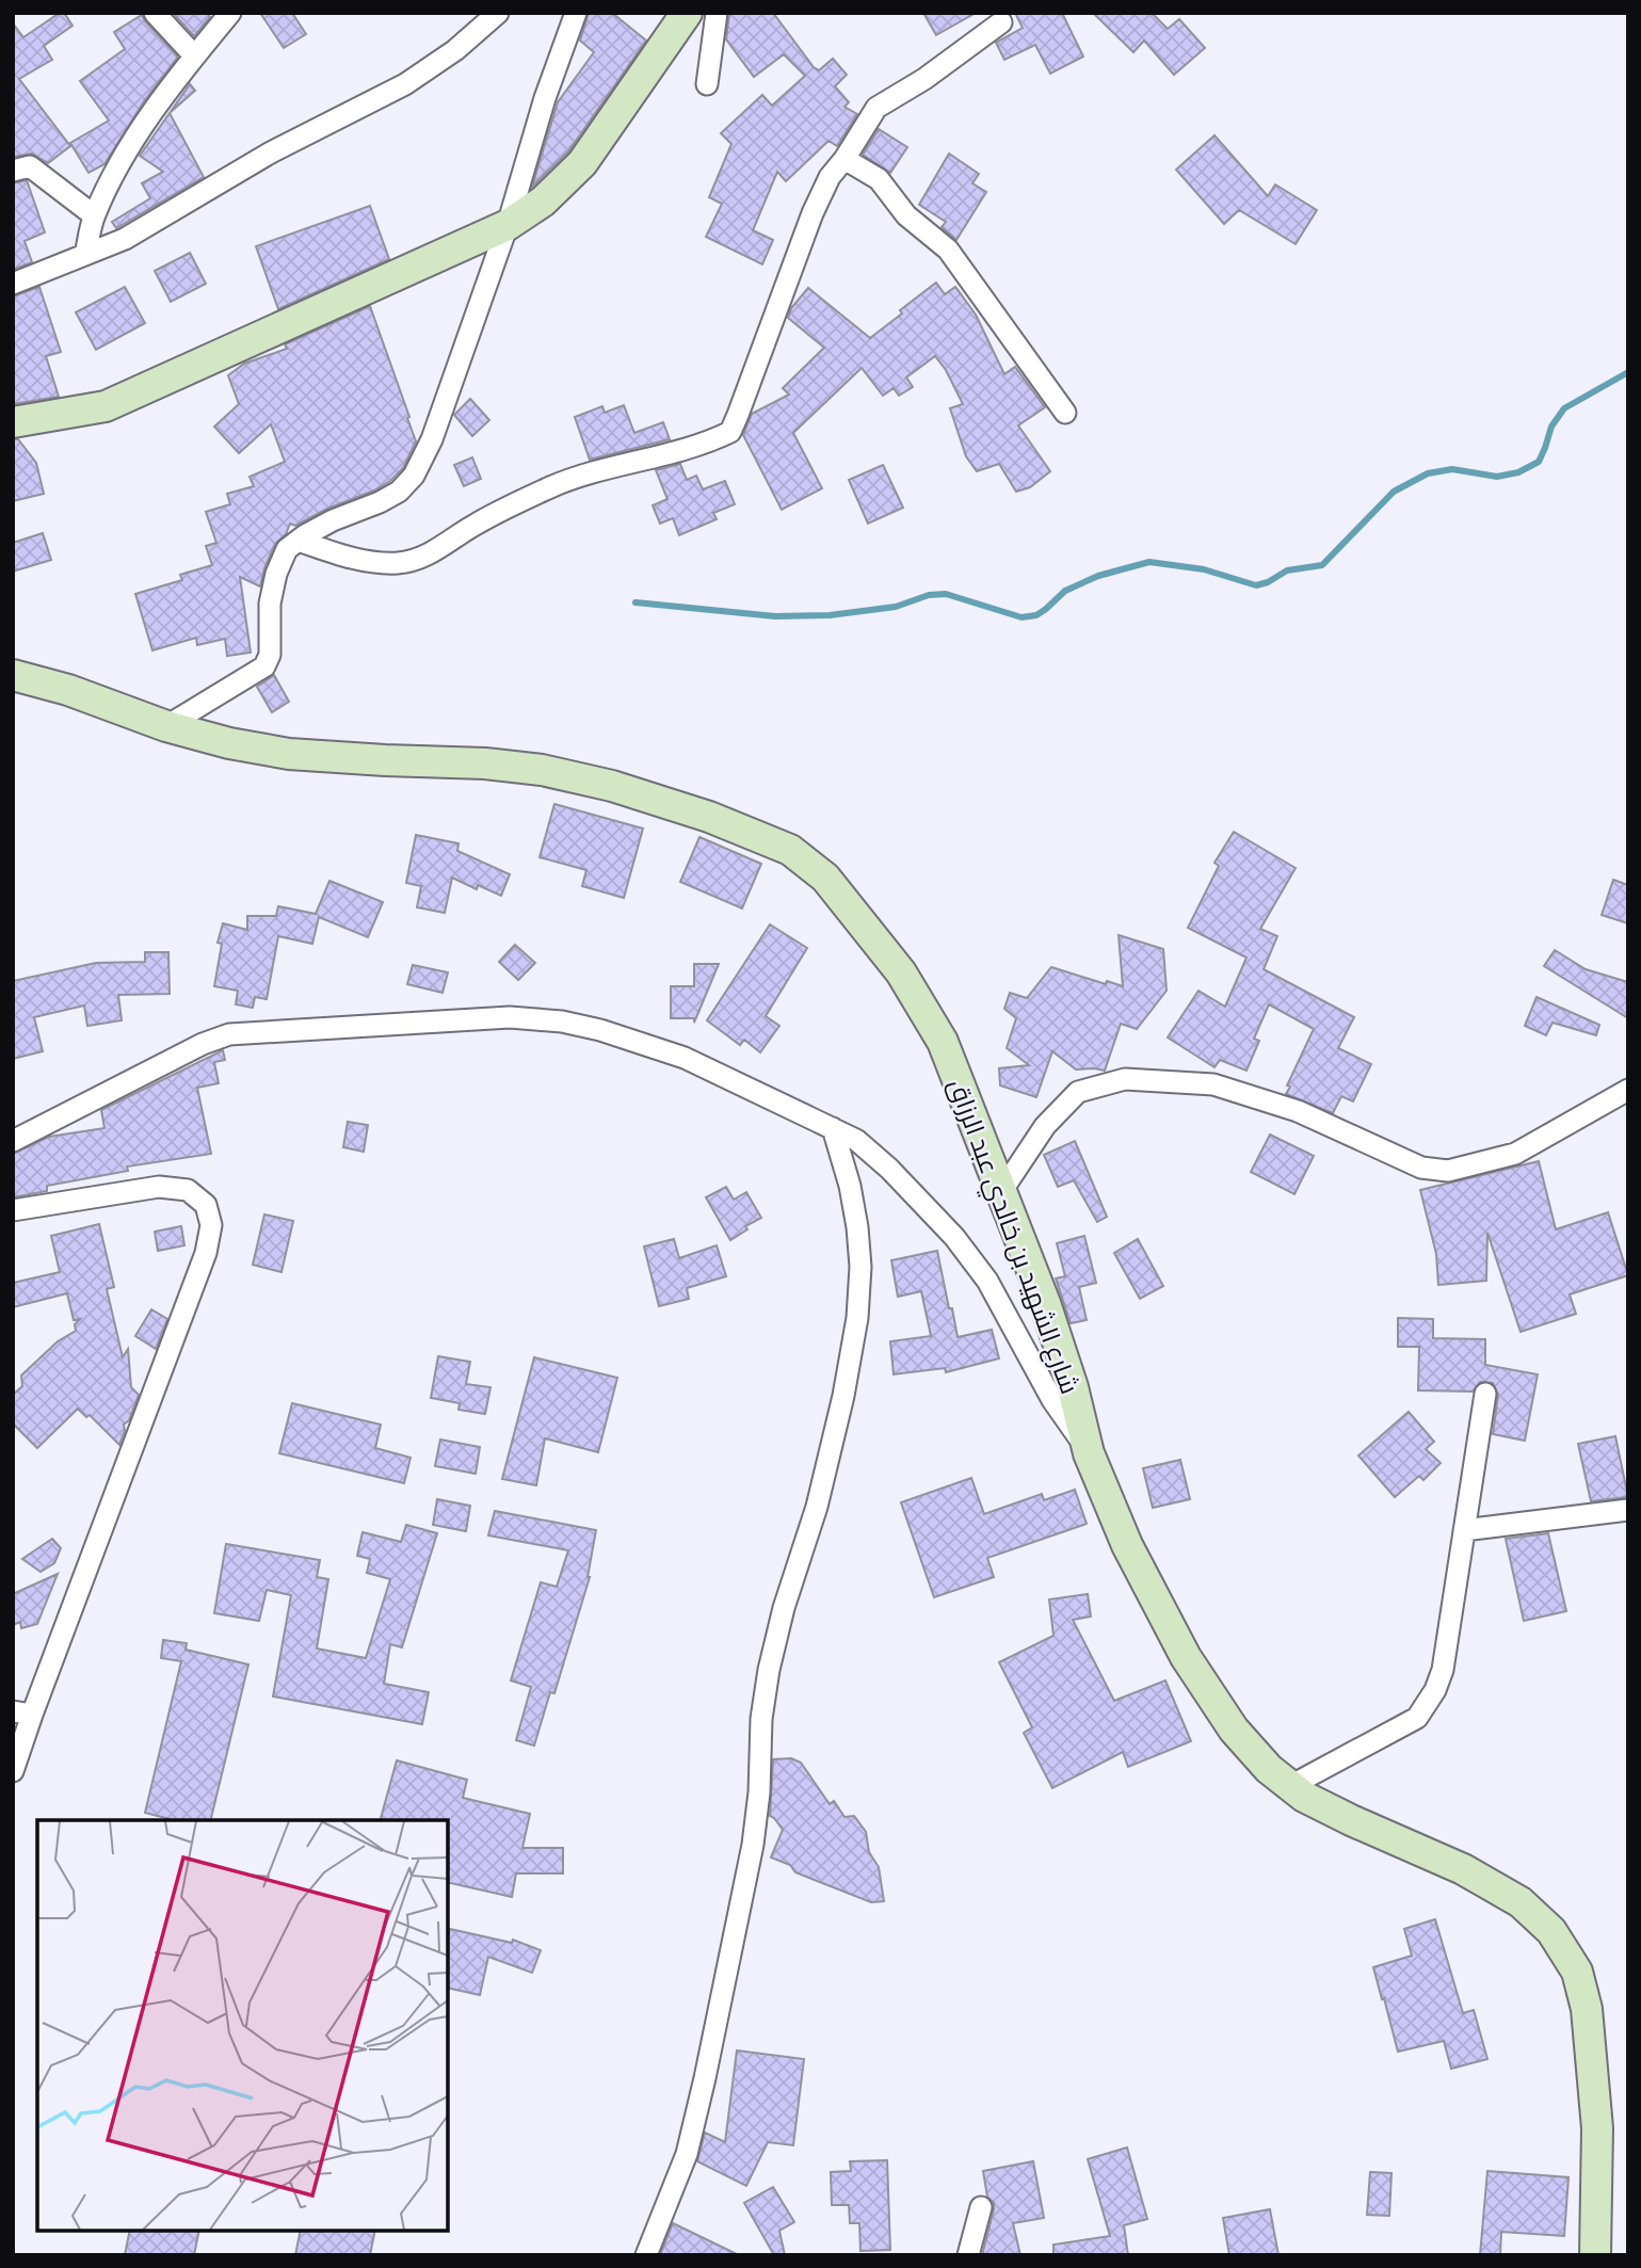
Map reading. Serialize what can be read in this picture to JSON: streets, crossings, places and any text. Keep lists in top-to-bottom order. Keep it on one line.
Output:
{"streets":{"main road":["شارع الشهيد بن خالدي عبد الرزاق"]}}
